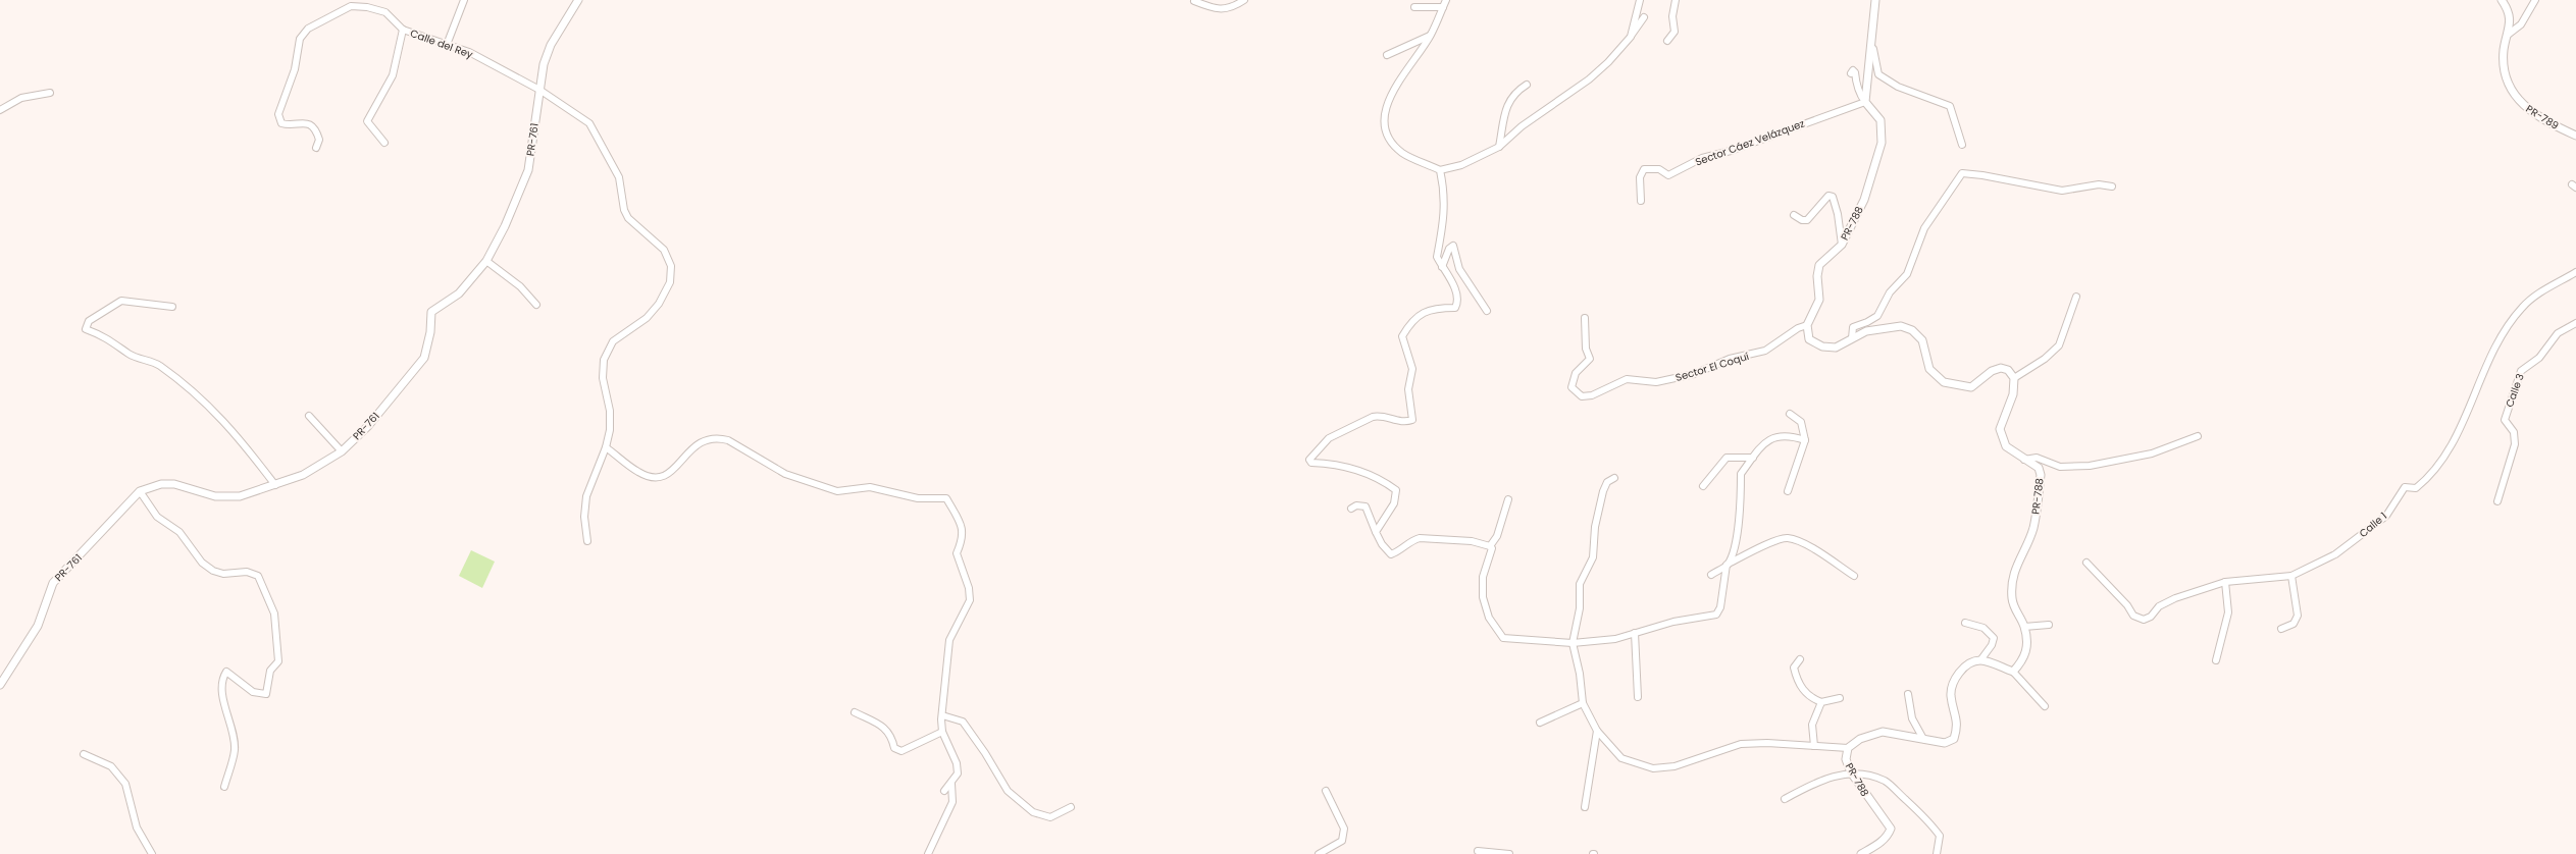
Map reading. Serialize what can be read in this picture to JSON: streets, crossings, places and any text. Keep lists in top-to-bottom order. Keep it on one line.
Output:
{"streets":{"street":["Calle del Rey","PR-789","PR-761","Sector Cáez Velázquez","PR-788","Sector El Coquí","Calle 3","Calle 1"]},"crossings":[["Calle del Rey","PR-761"],["Sector Cáez Velázquez","PR-788"],["PR-788","Sector El Coquí"]]}
